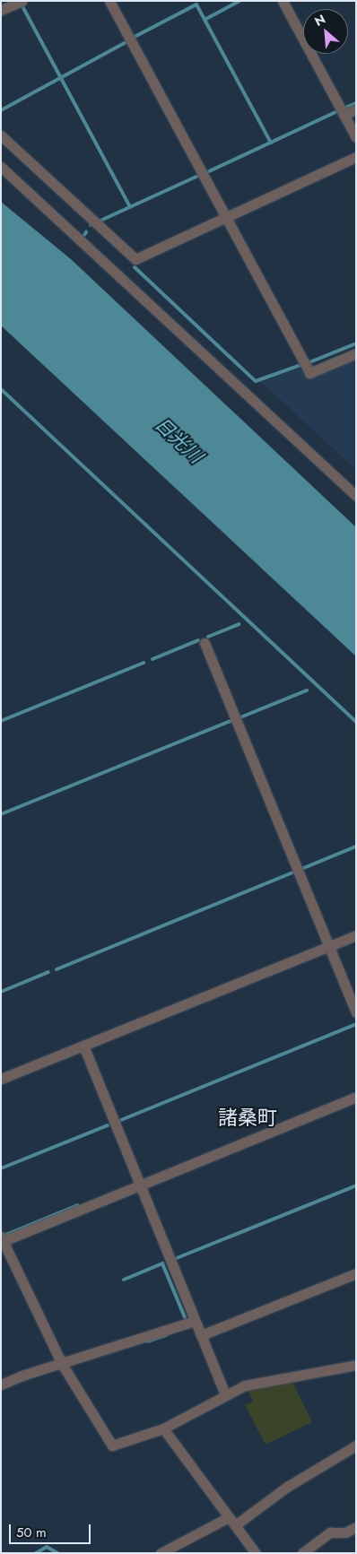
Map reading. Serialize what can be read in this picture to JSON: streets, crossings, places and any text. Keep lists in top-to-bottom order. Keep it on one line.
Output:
{"districts":["諸桑町"],"water":["日光川"],"scale_bar":"50 m","north":"top left"}
